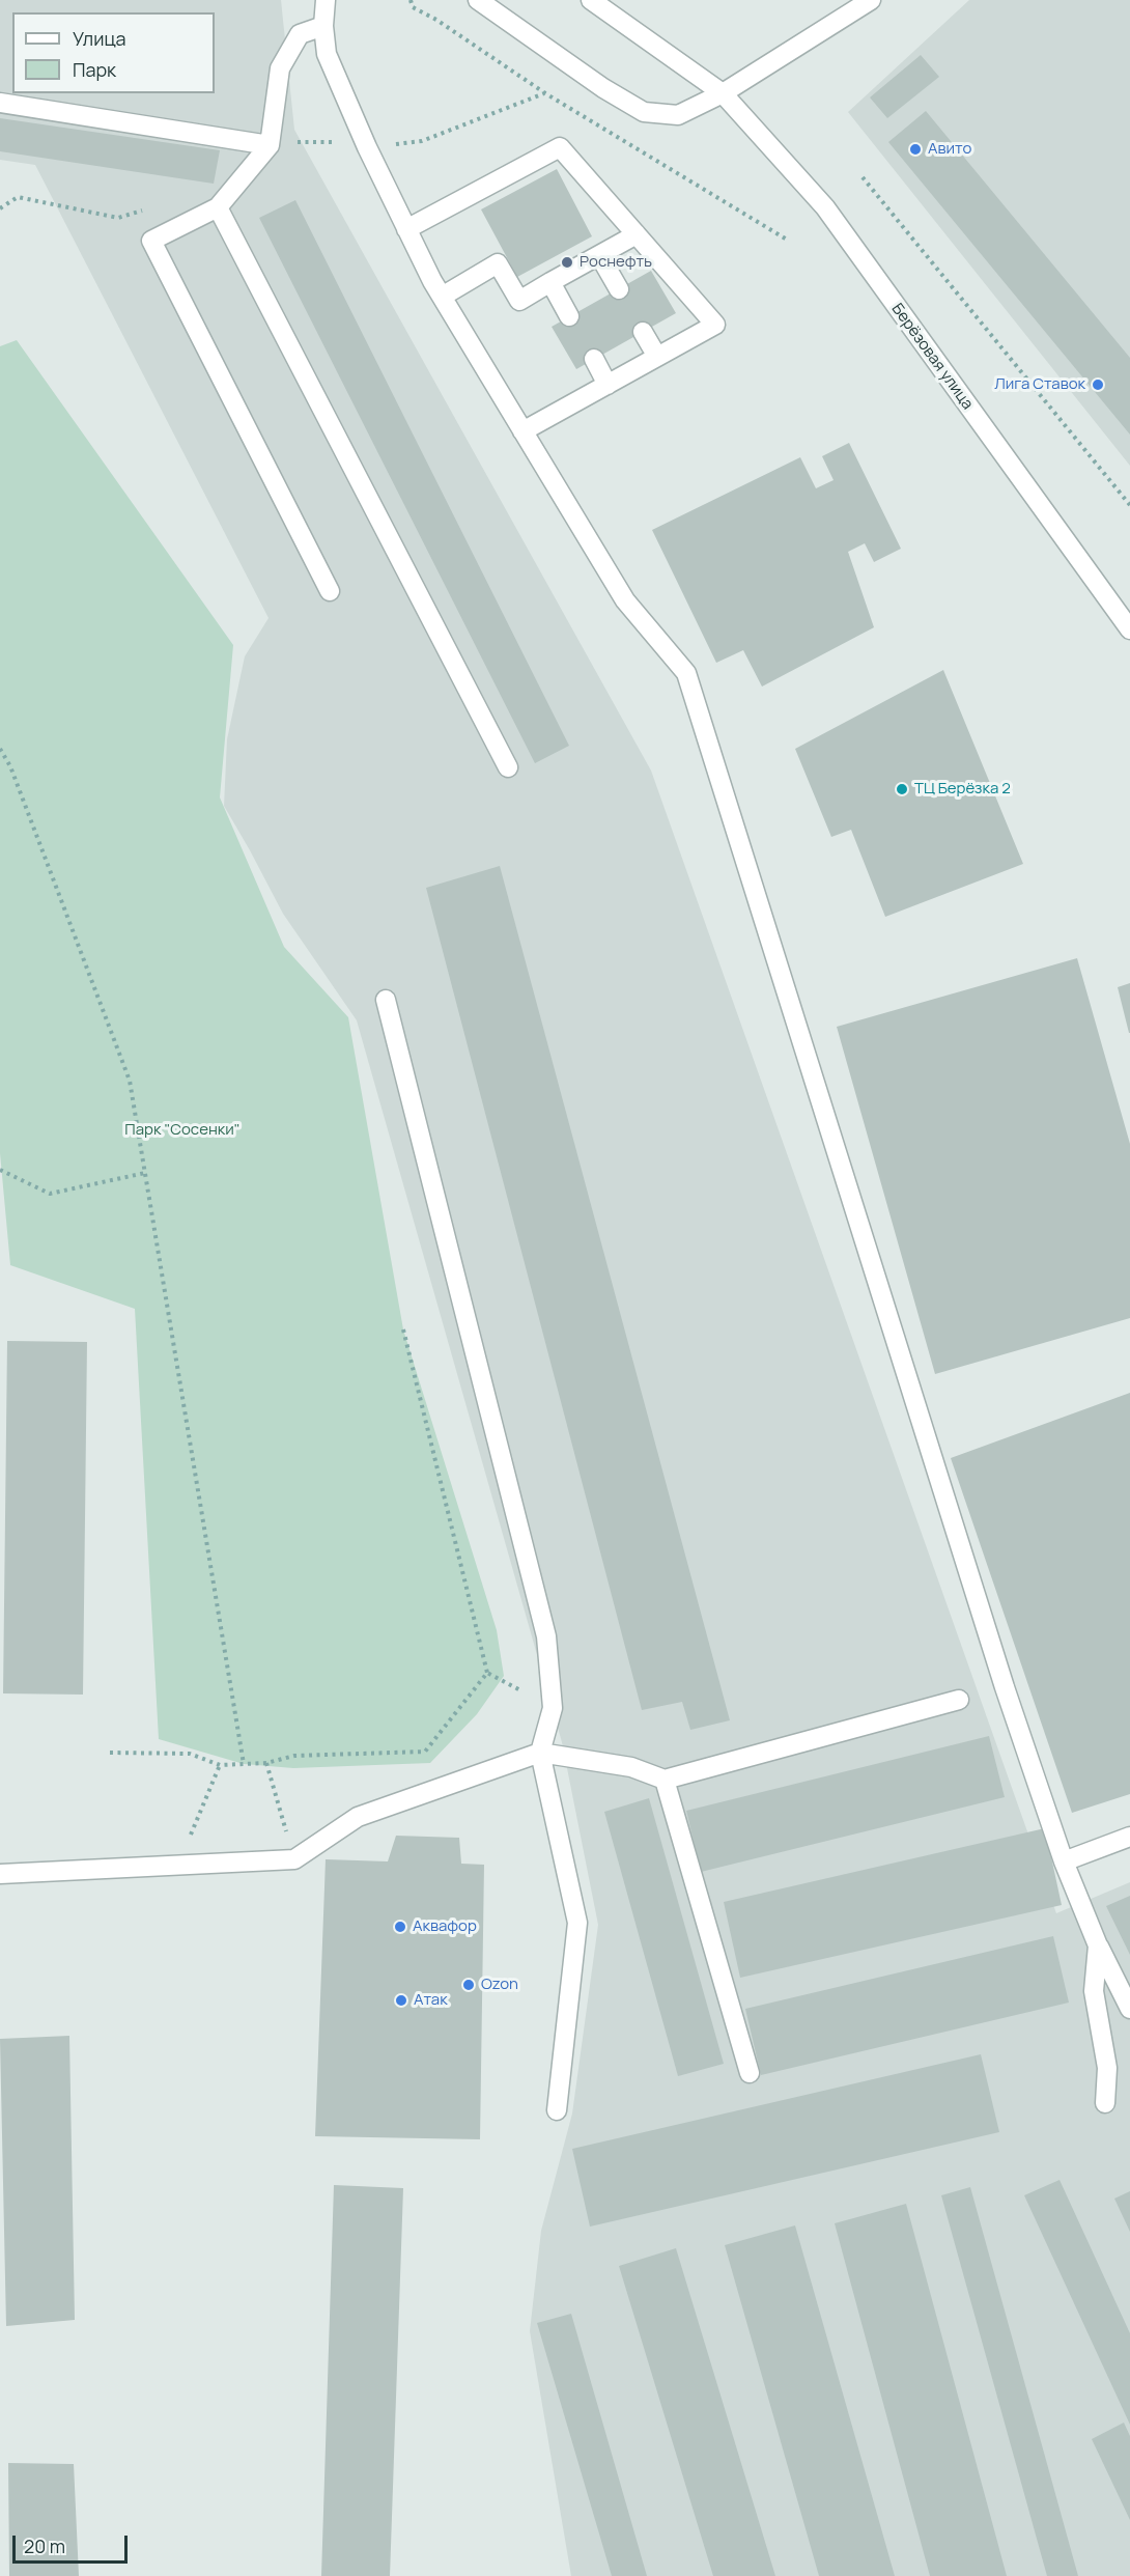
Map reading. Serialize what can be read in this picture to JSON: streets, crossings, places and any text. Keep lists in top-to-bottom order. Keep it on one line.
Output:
{"streets":{"street":["Берёзовая улица"]},"parks":["Парк \"Сосенки\""],"places":["Авито","Роснефть","Лига Ставок","ТЦ Берёзка 2","Аквафор","Ozon","Атак"],"legend":["Улица","Парк"],"scale_bar":"20 m"}
